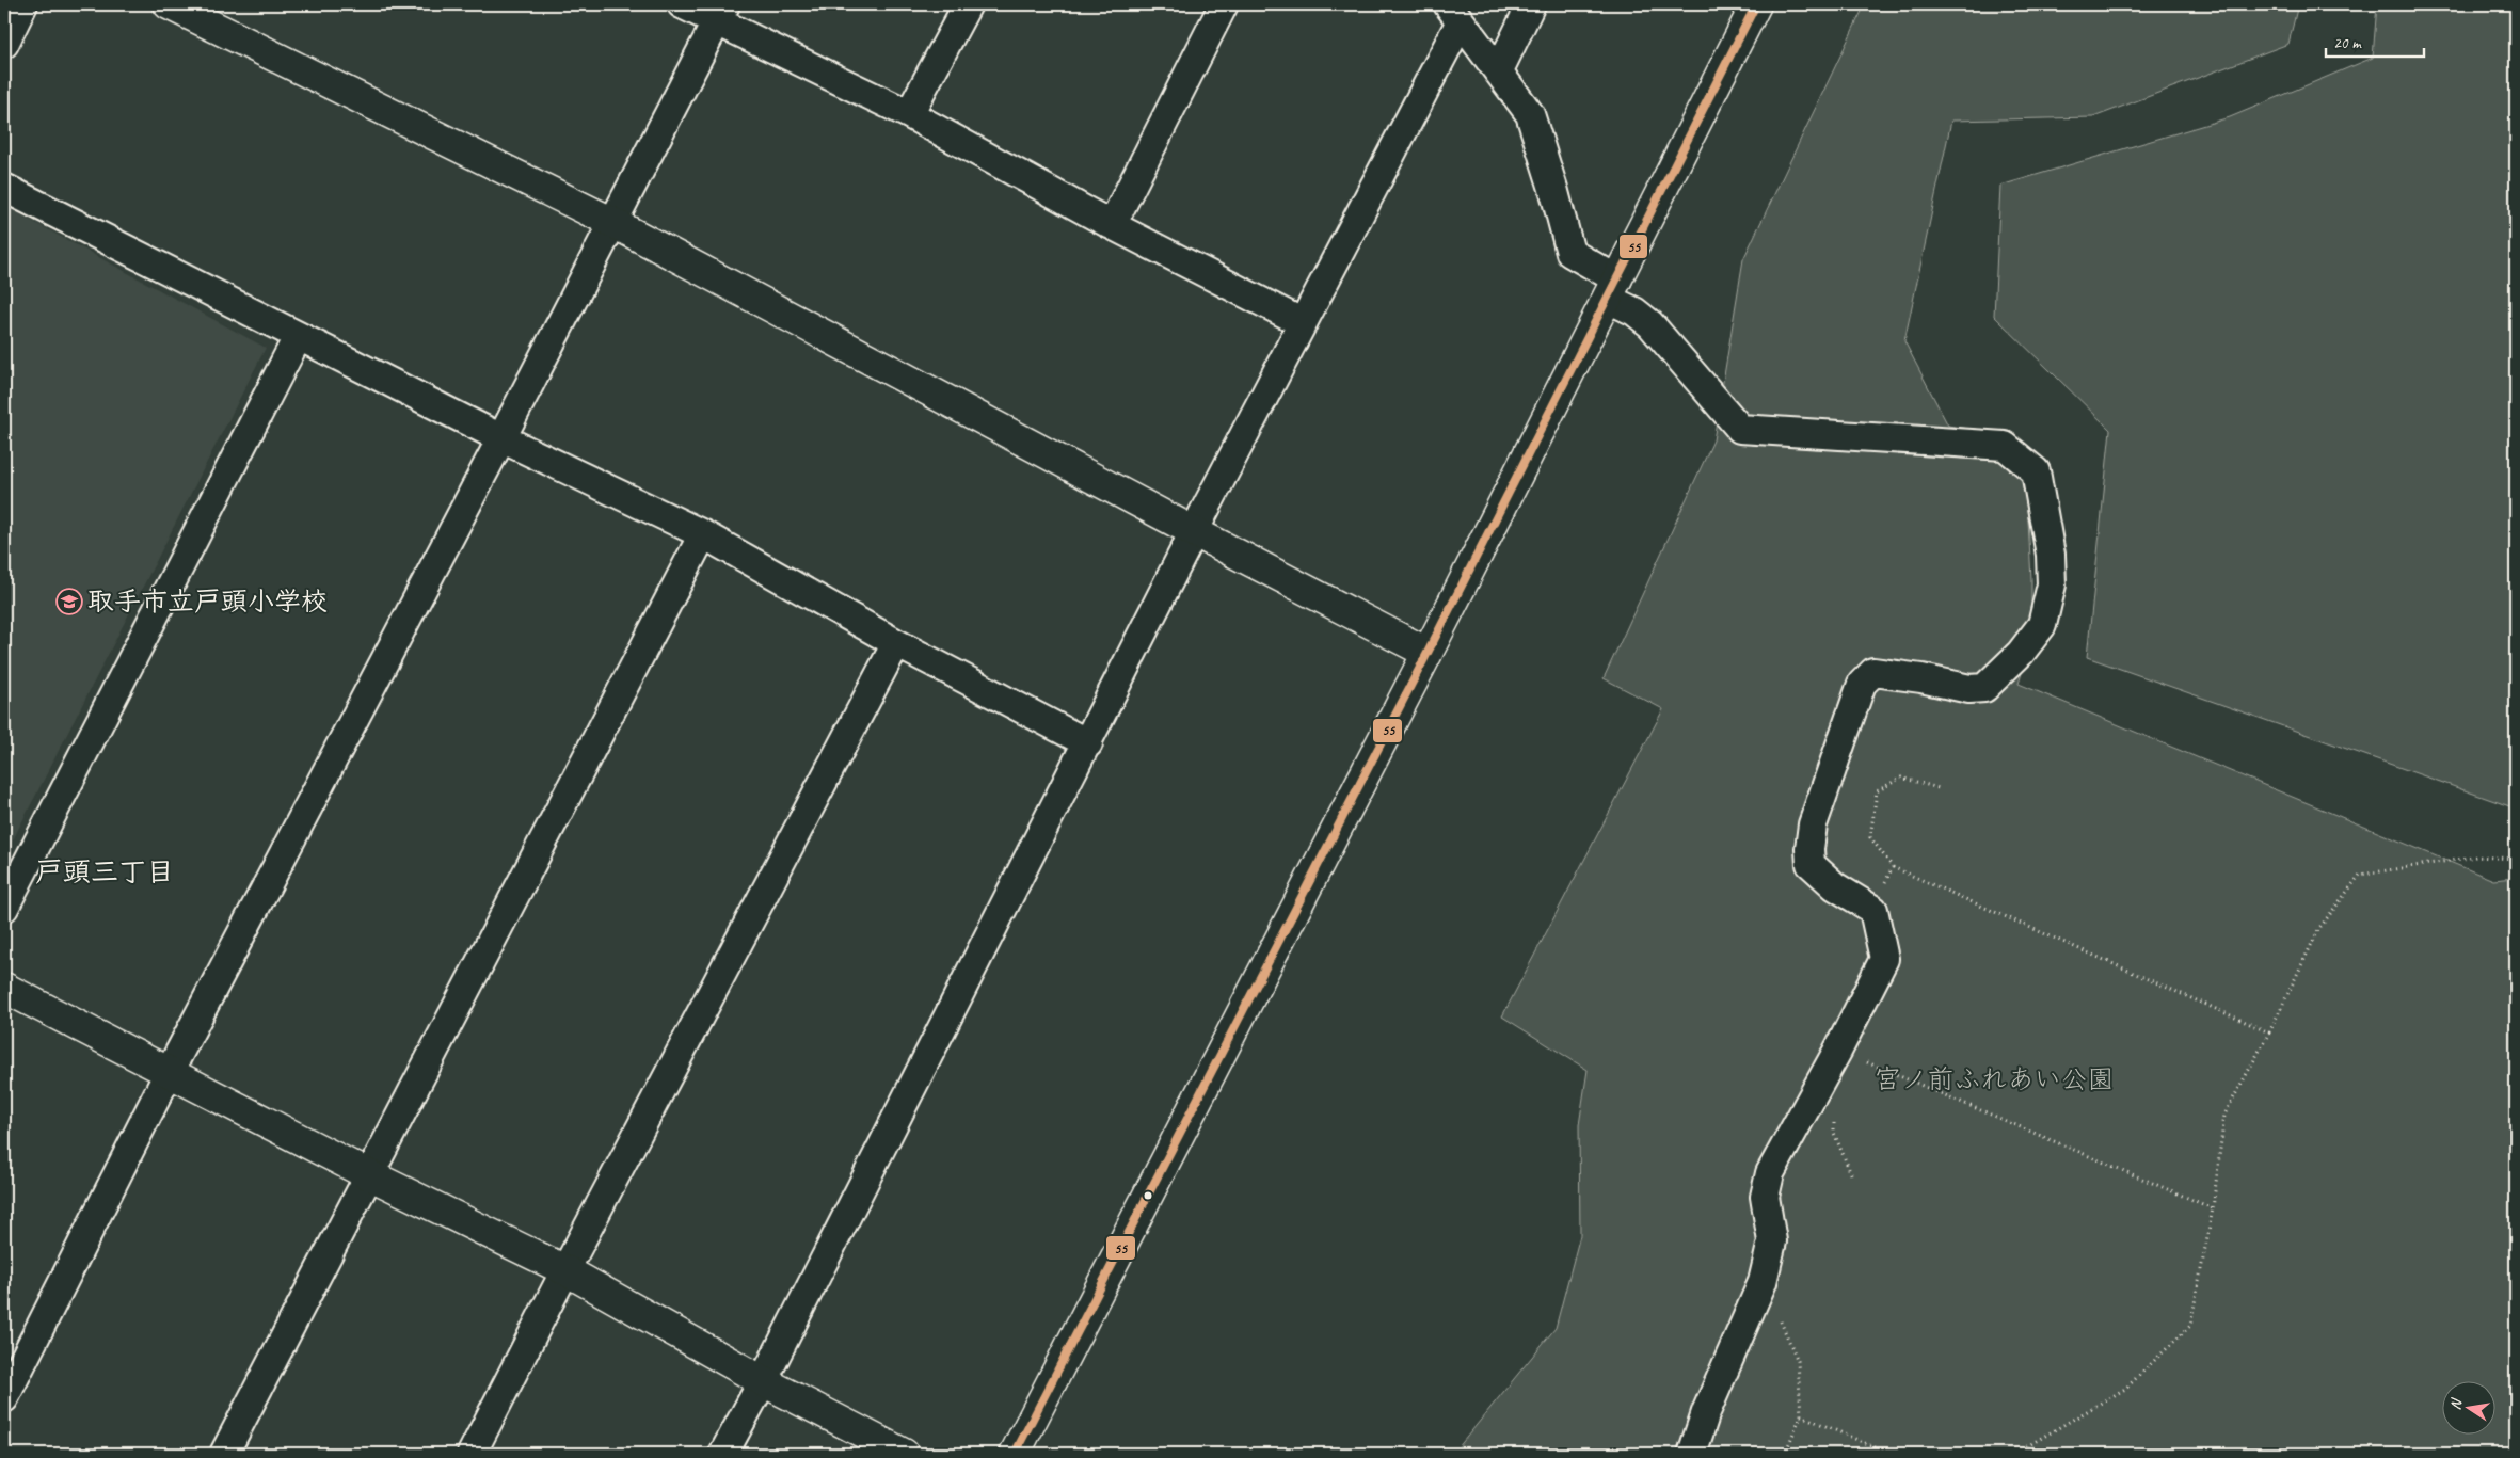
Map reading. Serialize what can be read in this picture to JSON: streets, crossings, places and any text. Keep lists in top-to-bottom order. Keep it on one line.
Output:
{"districts":["戸頭三丁目"],"parks":["宮ノ前ふれあい公園"],"places":{"school or university":["取手市立戸頭小学校"]},"lines":["transit line 55"],"scale_bar":"20 m","north":"left"}
